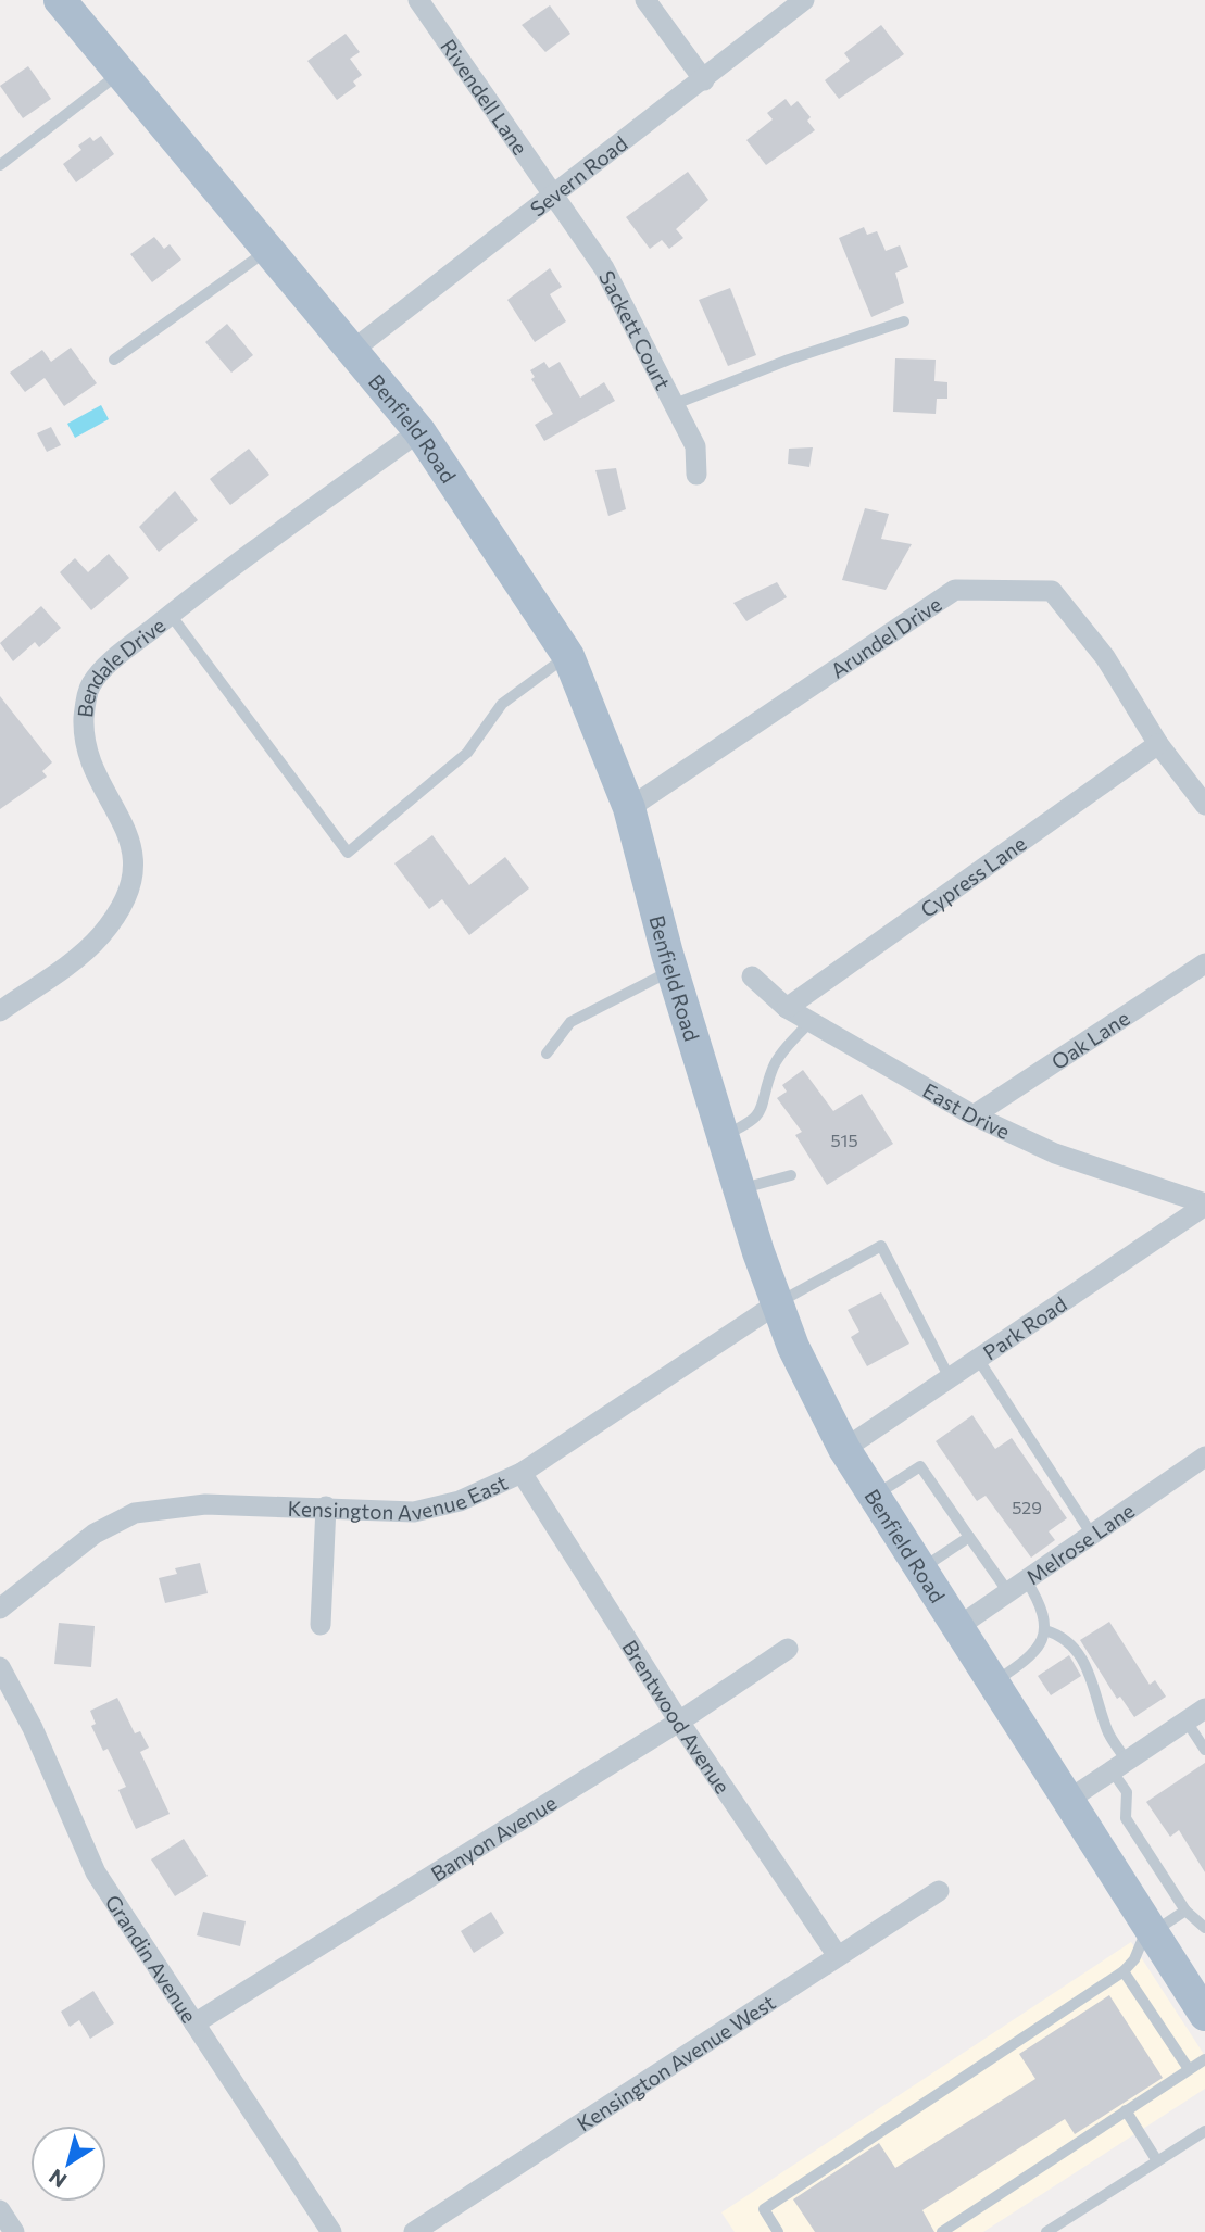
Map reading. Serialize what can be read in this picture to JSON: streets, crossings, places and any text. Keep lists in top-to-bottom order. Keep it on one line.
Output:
{"streets":{"main road":["Benfield Road"],"street":["Rivendell Lane","Severn Road","Sackett Court","Arundel Drive","Bendale Drive","Cypress Lane","Oak Lane","East Drive","Park Road","Kensington Avenue East","Melrose Lane","Brentwood Avenue","Banyon Avenue","Grandin Avenue","Kensington Avenue West"]},"crossings":[["Rivendell Lane","Severn Road"],["Rivendell Lane","Sackett Court"],["Severn Road","Sackett Court"],["Severn Road","Benfield Road"],["Benfield Road","Arundel Drive"],["Benfield Road","Bendale Drive"],["Benfield Road","Park Road"],["Benfield Road","Kensington Avenue East"],["Benfield Road","Melrose Lane"],["Arundel Drive","Cypress Lane"],["Cypress Lane","East Drive"],["Oak Lane","East Drive"],["East Drive","Park Road"],["Kensington Avenue East","Brentwood Avenue"],["Brentwood Avenue","Banyon Avenue"],["Brentwood Avenue","Kensington Avenue West"],["Banyon Avenue","Grandin Avenue"]],"house_numbers":["515","529"],"north":"bottom left"}
